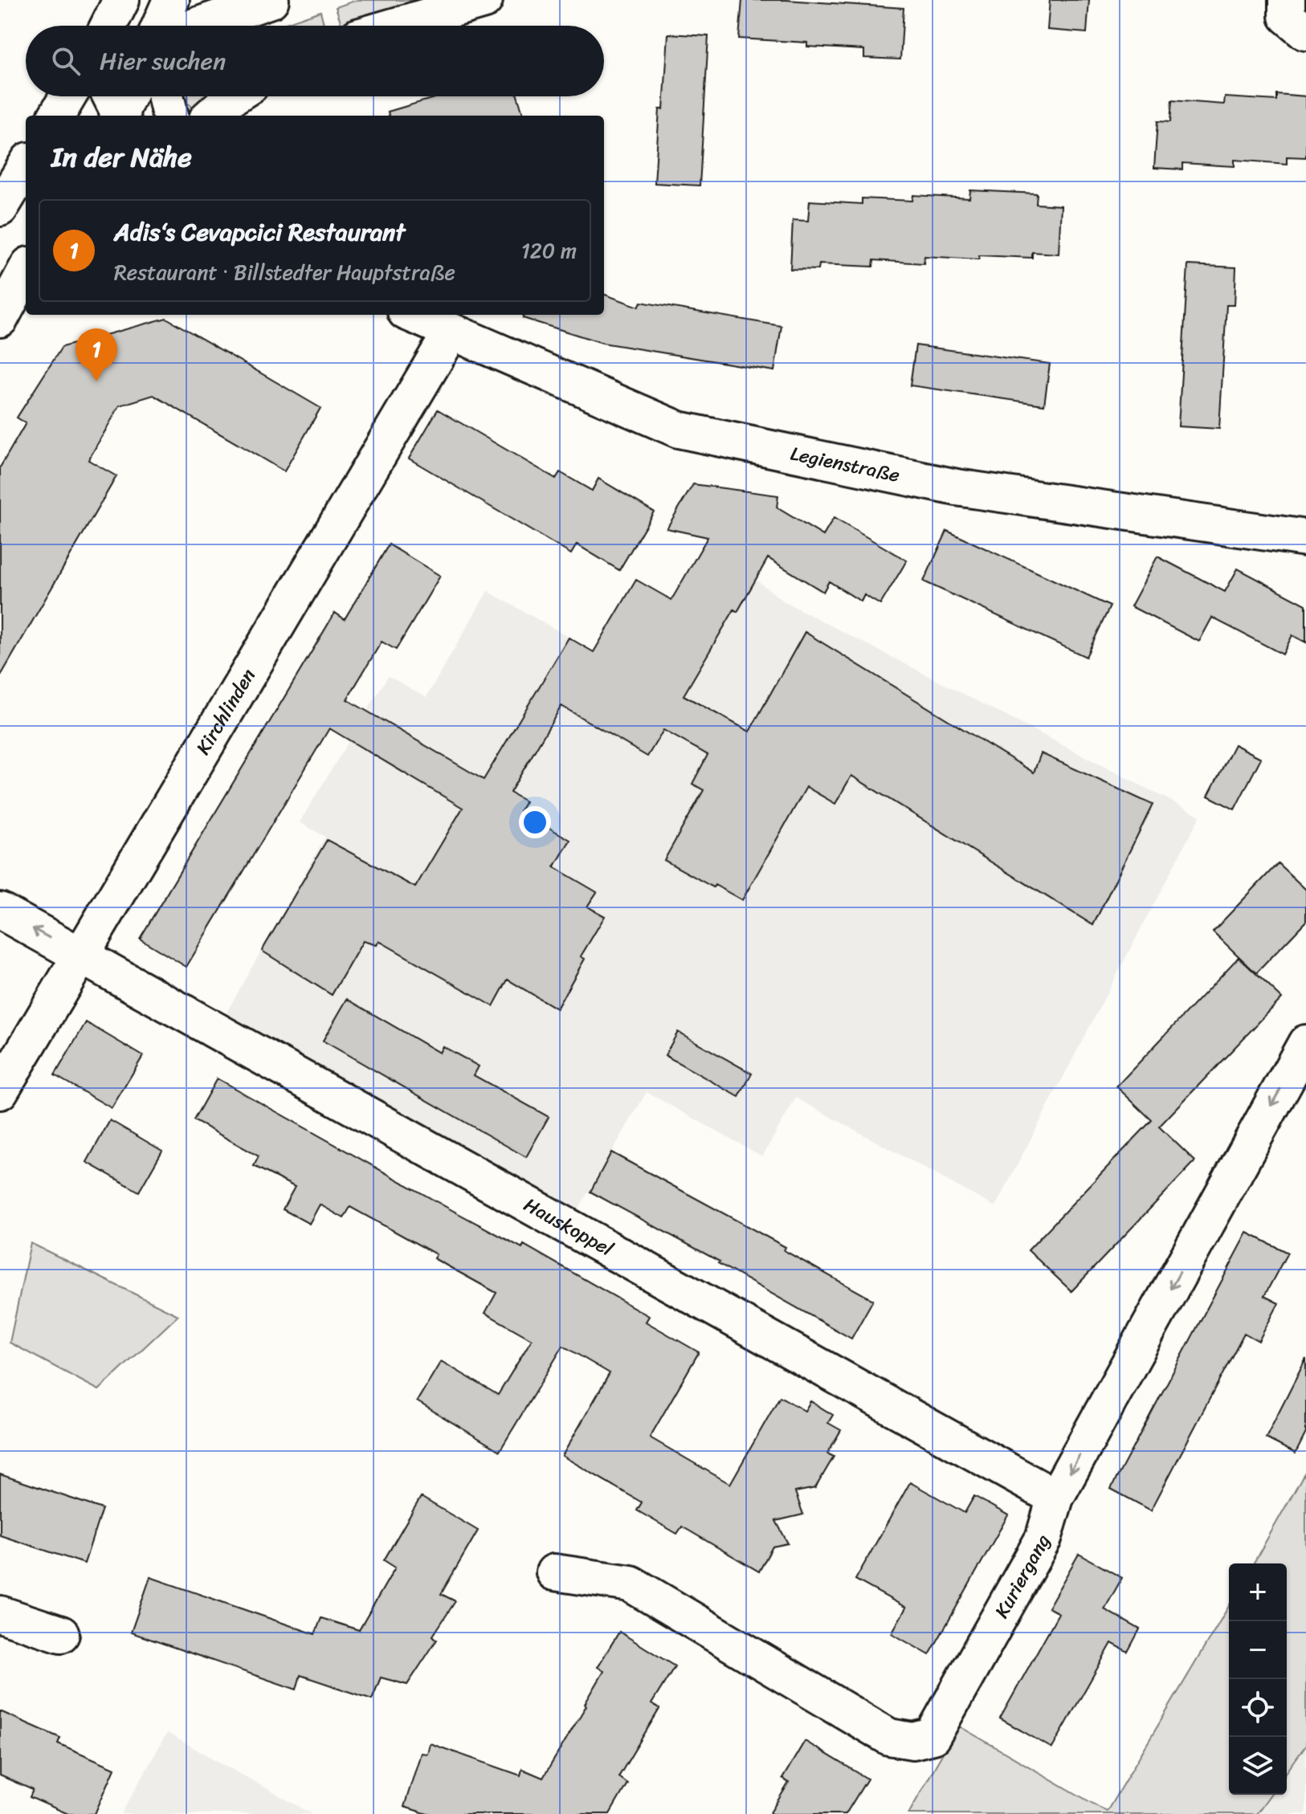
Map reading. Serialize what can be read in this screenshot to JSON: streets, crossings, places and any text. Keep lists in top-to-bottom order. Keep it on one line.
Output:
{"streets":{"street":["Legienstraße","Kirchlinden","Hauskoppel","Kuriergang"]},"crossings":[["Legienstraße","Kirchlinden"],["Kirchlinden","Hauskoppel"],["Hauskoppel","Kuriergang"]],"one_way":["Kuriergang"],"page":{"search":"Hier suchen","heading":"In der Nähe","list":[{"mark":"1","name":"Adis‘s Cevapcici Restaurant","note":"Restaurant · Billstedter Hauptstraße","value":"120 m"}],"pins":"1","map_buttons":["+","−"]}}
